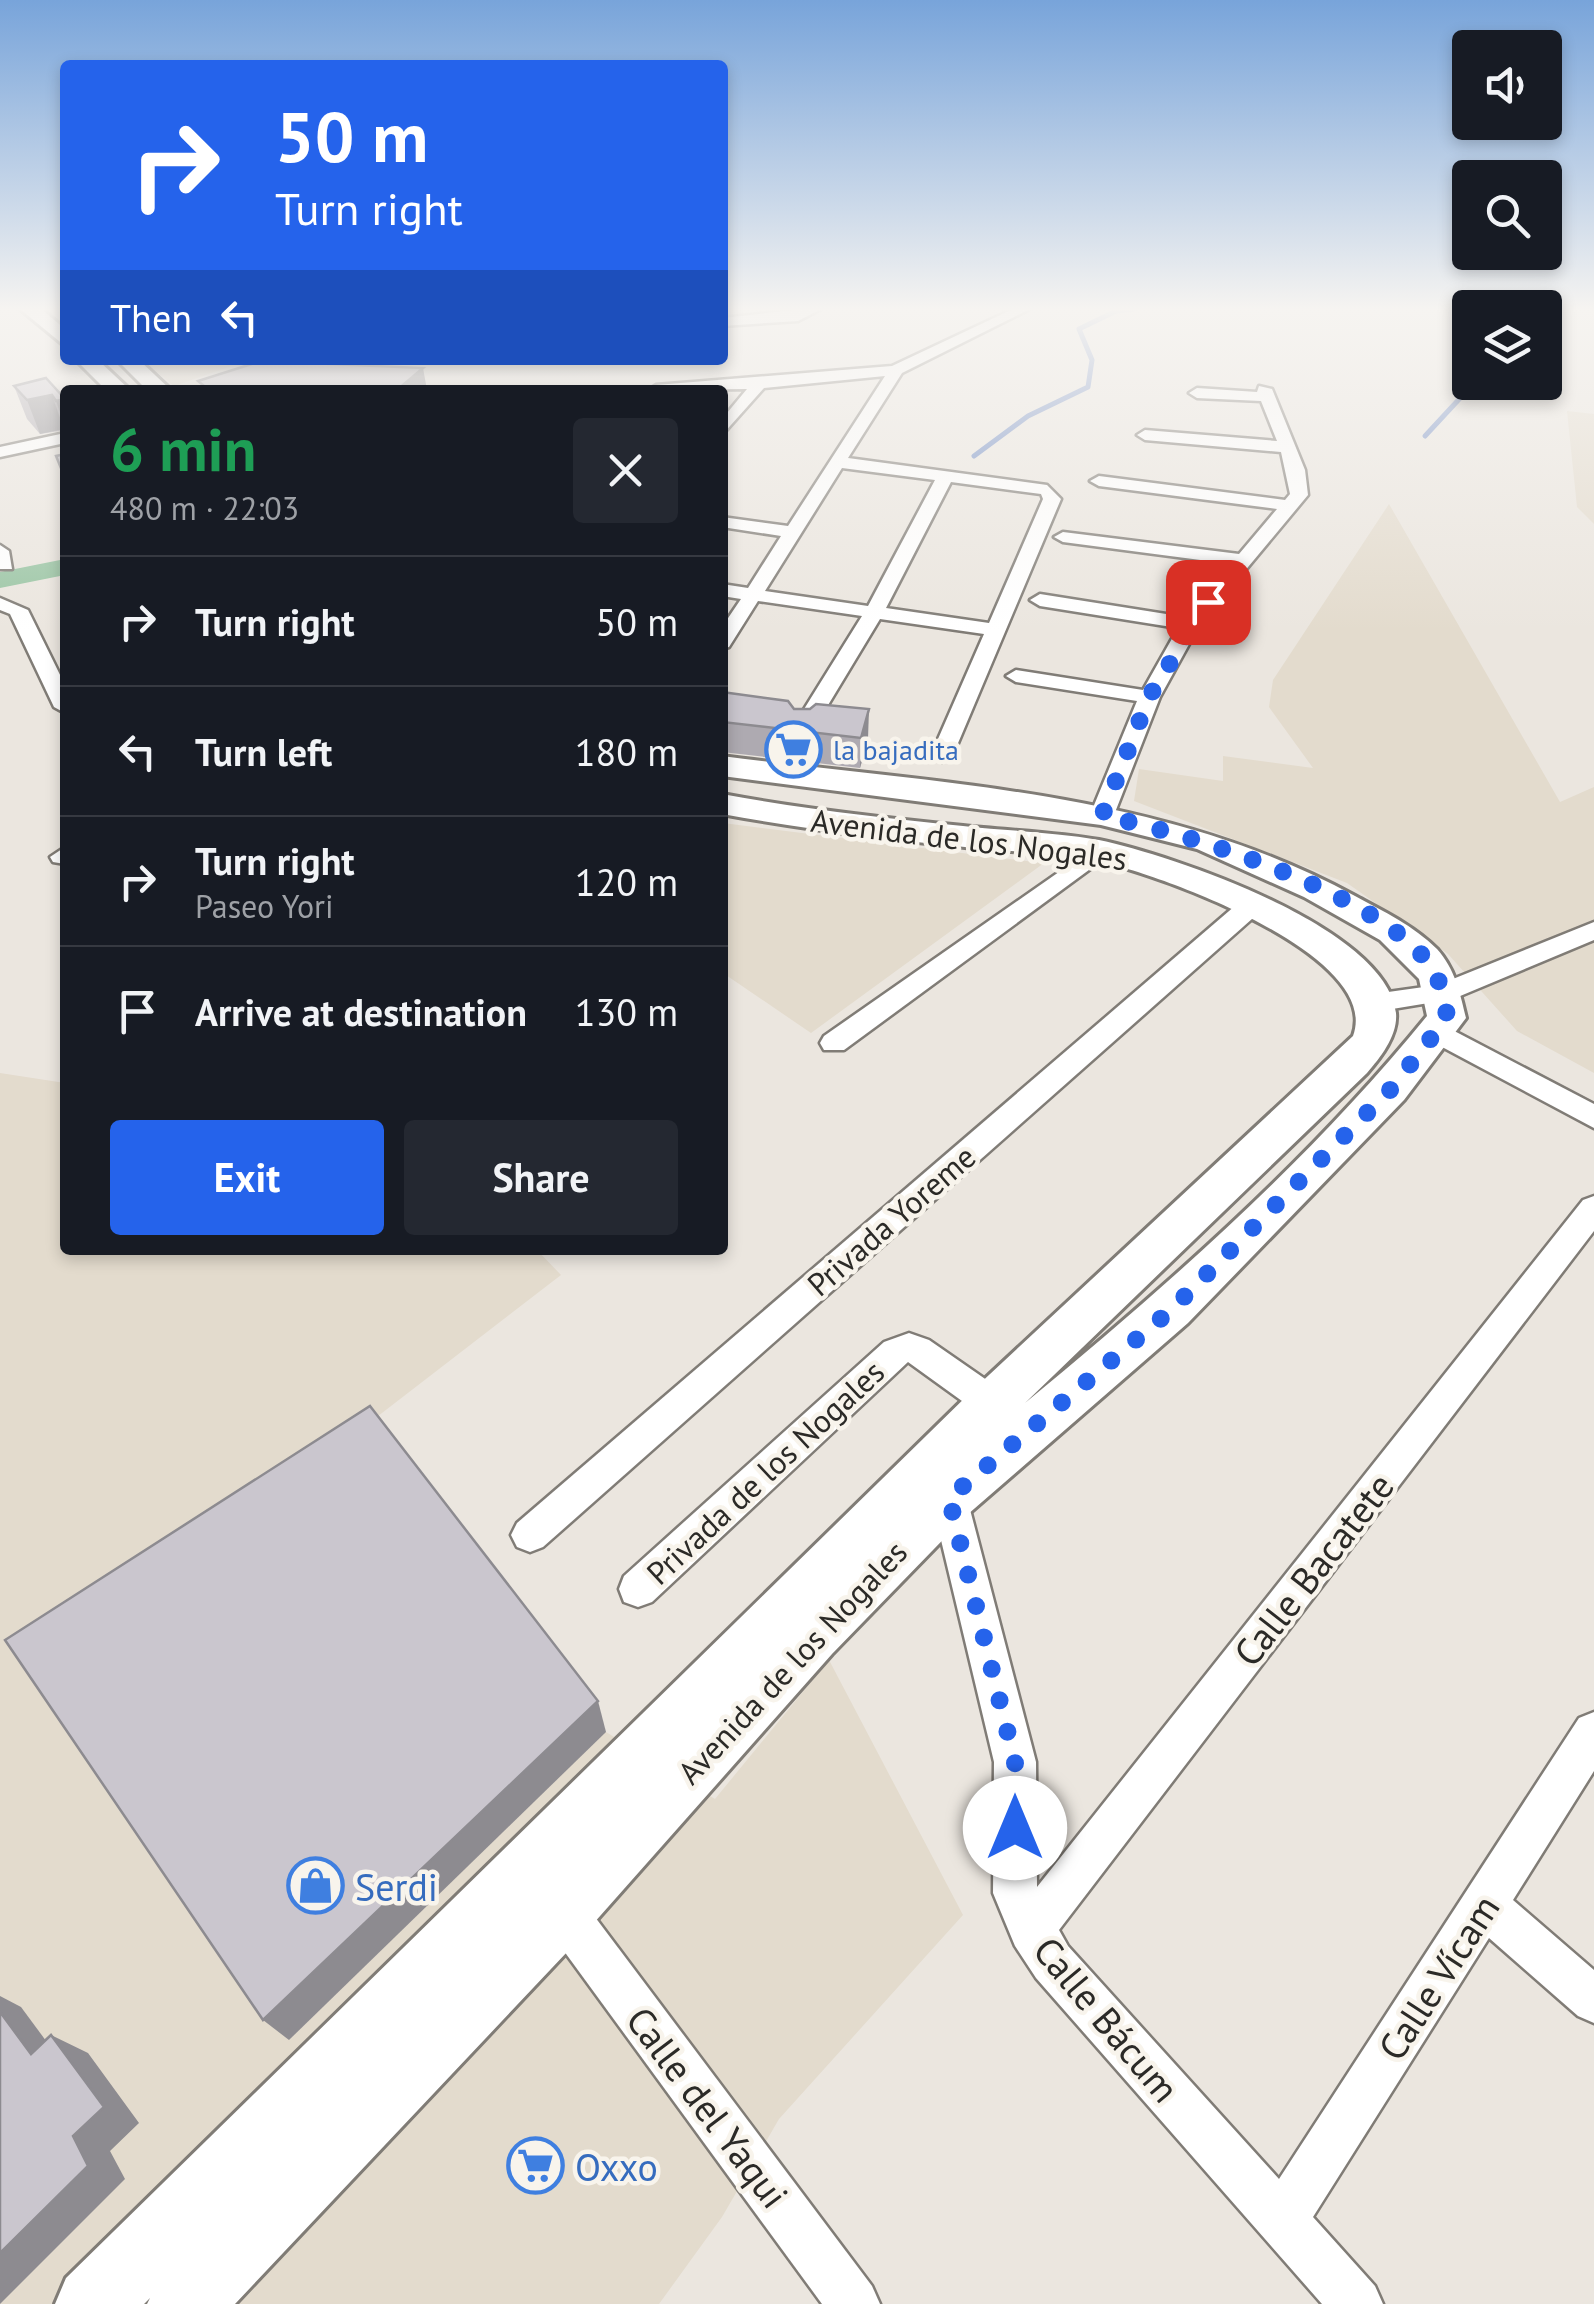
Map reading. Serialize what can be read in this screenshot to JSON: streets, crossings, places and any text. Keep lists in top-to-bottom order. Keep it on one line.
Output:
{"streets":{"main road":["Avenida de los Nogales"],"street":["Privada Yoreme","Privada de los Nogales","Calle Bacatete","Calle Vícam","Calle Bácum","Calle del Yaqui"]},"crossings":[["Avenida de los Nogales","Privada Yoreme"],["Avenida de los Nogales","Privada de los Nogales"],["Avenida de los Nogales","Calle Bácum"],["Avenida de los Nogales","Calle del Yaqui"],["Calle Bacatete","Calle Bácum"],["Calle Vícam","Calle Bácum"]],"places":{"supermarket":["la bajadita","Oxxo"],"shop":["Serdi"]},"page":{"turn":["50 m","Turn right"],"then":"Then","heading":["6 min","480 m · 22:03"],"list":[{"name":"Turn right","value":"50 m"},{"name":"Turn left","value":"180 m"},{"name":"Turn right","note":"Paseo Yori","value":"120 m"},{"name":"Arrive at destination","value":"130 m"}],"buttons":["Exit","Share"]}}
